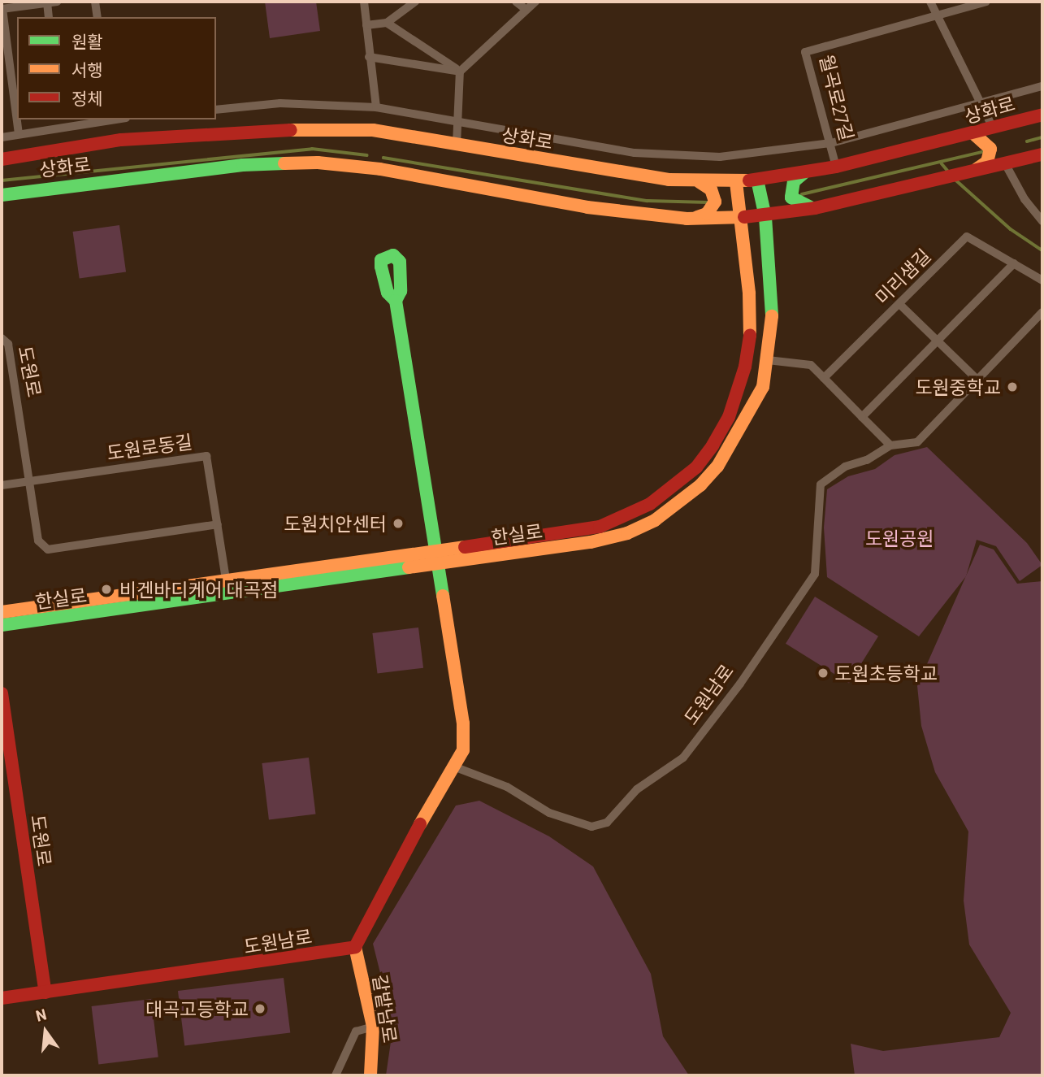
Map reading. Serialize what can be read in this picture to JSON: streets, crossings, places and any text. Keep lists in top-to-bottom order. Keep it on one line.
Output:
{"streets":{"main road":["상화로","도원로","한실로","도원남로","갈밭남로"],"street":["월곡로27길","미리샘길","도원로동길"]},"crossings":[["월곡로27길","상화로"],["상화로","한실로"],["도원로","도원로동길"],["도원로","도원남로"],["도원로동길","한실로"],["도원남로","갈밭남로"]],"parks":["도원공원"],"places":["도원중학교","도원치안센터","비겐바디케어 대곡점","도원초등학교","대곡고등학교"],"legend":["원활","서행","정체"],"north":"top"}
